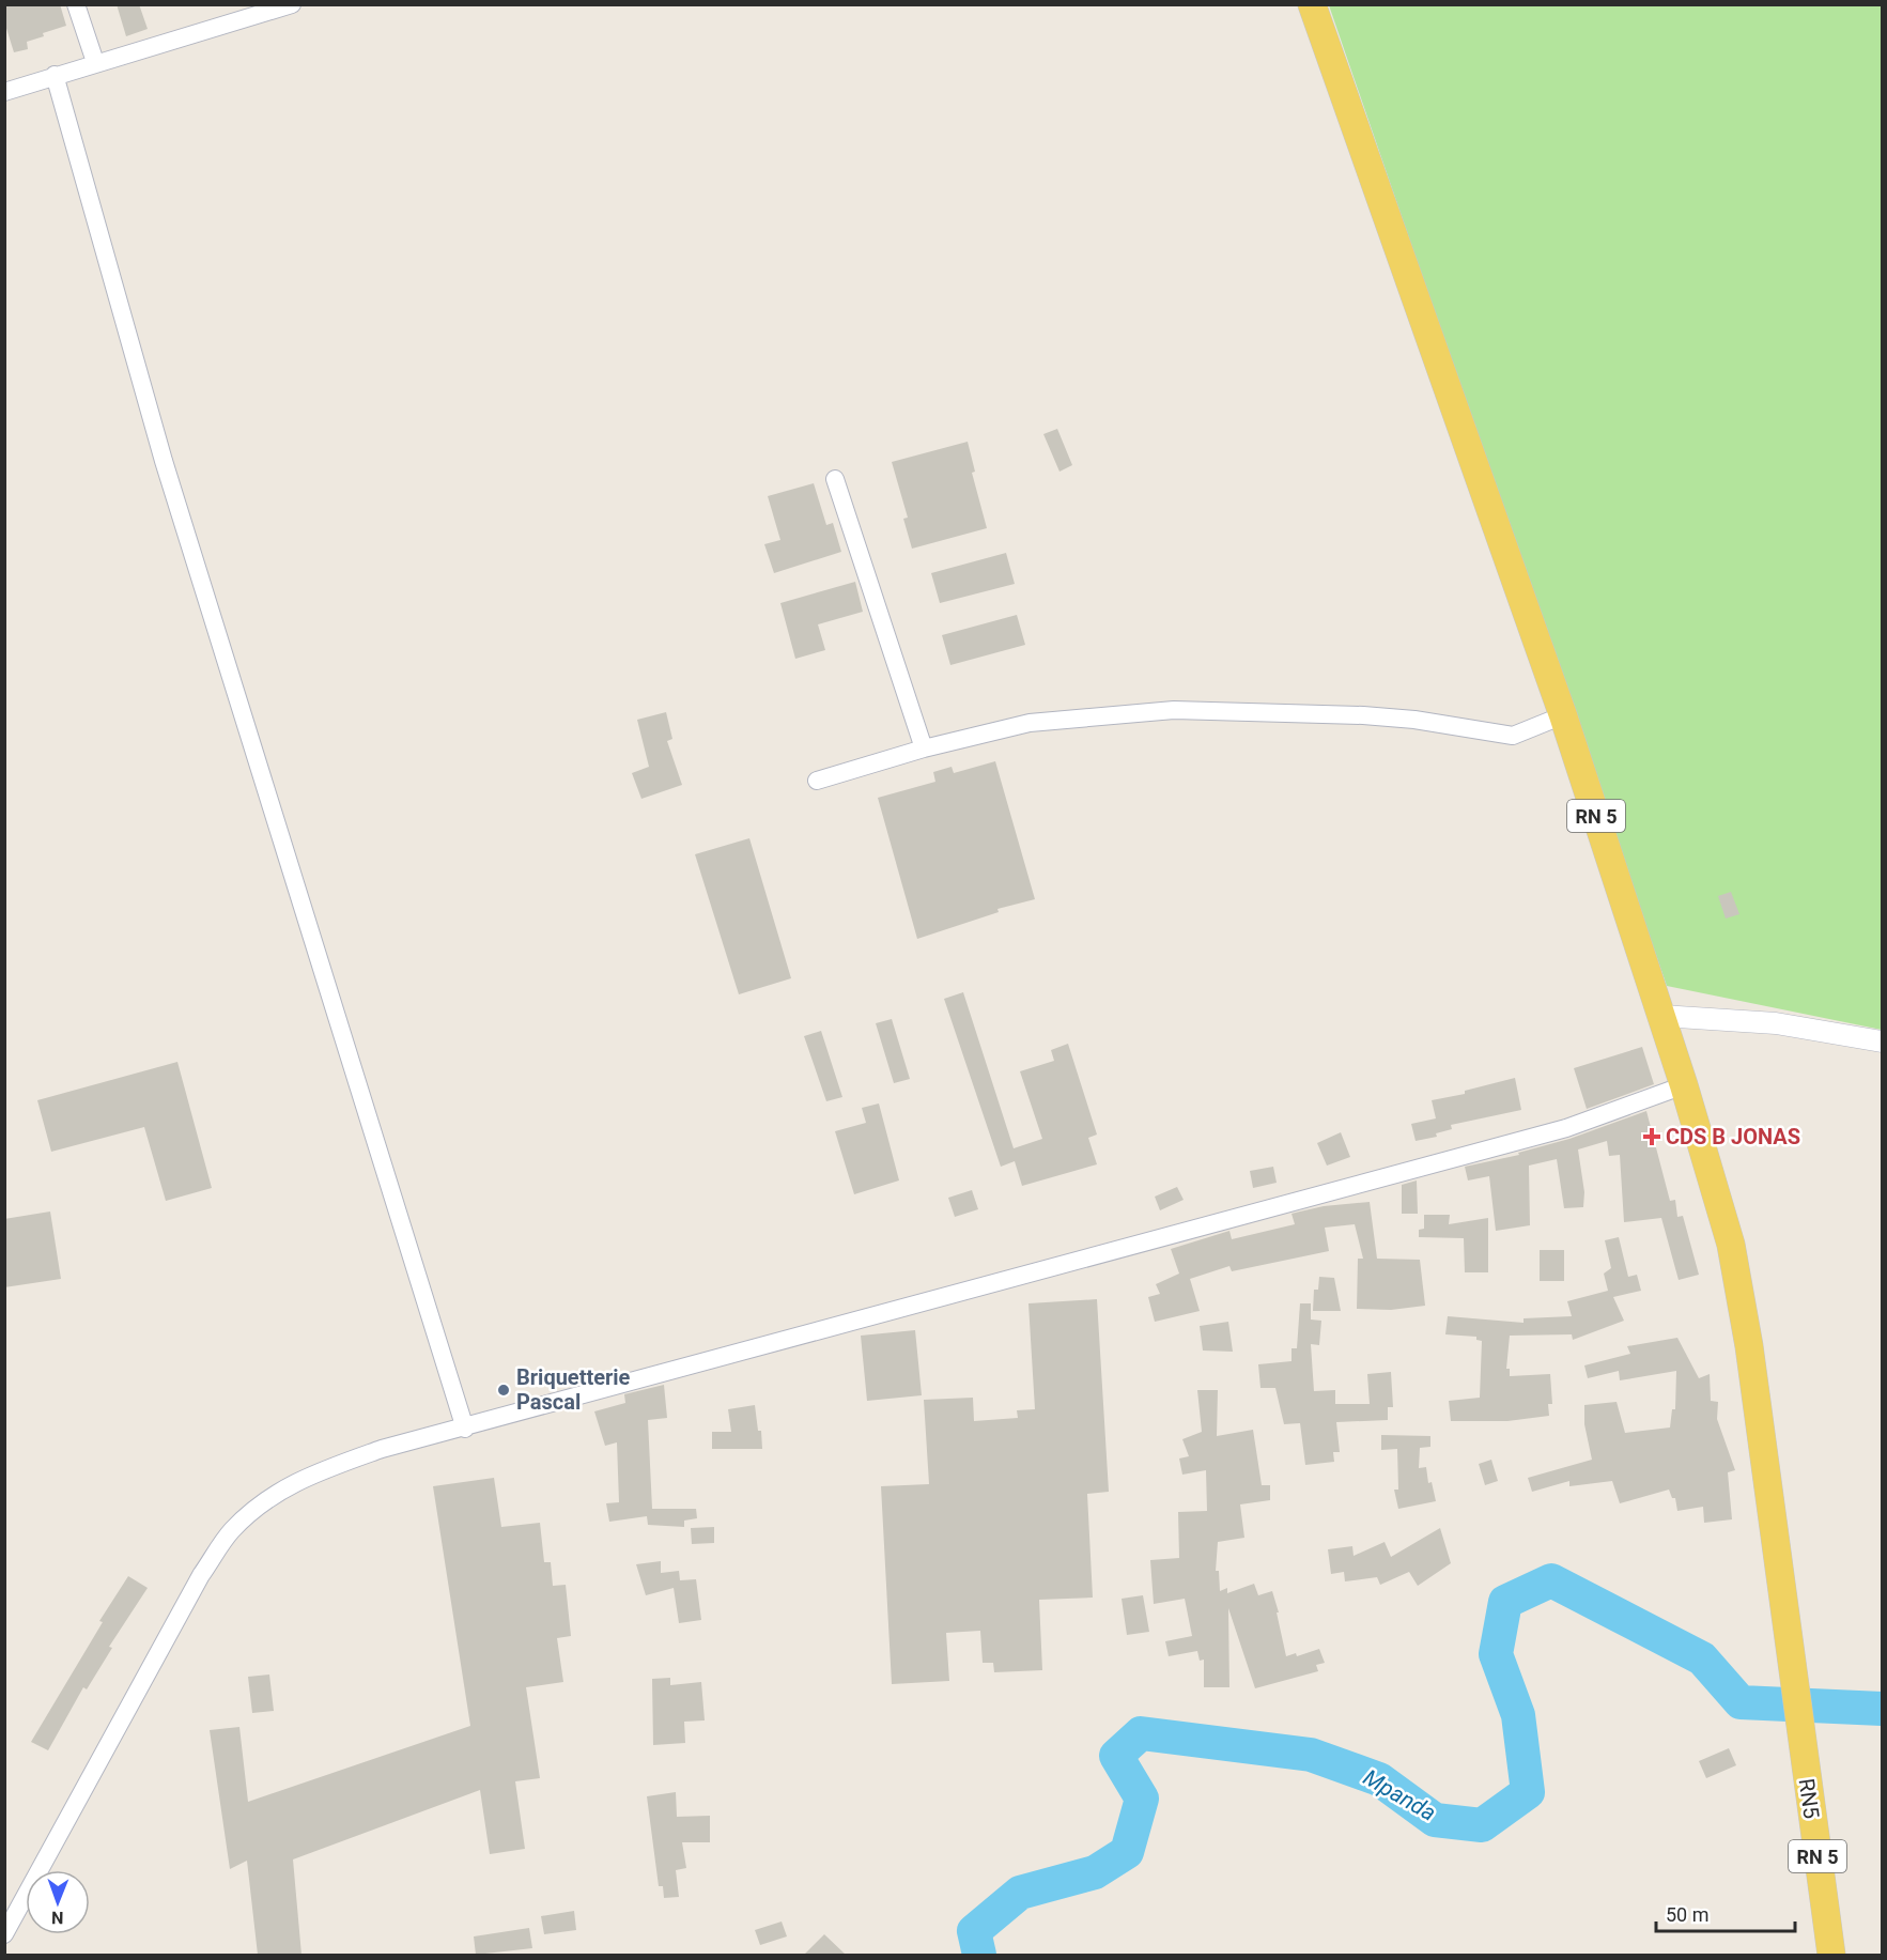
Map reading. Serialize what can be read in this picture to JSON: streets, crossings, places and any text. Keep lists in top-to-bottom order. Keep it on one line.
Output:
{"streets":{"main road":["RN 5","RN5"]},"crossings":[["RN 5","RN5"]],"water":["Mpanda"],"places":{"health":["CDS B JONAS"],"other":["Briquetterie Pascal"]},"scale_bar":"50 m","north":"bottom"}
